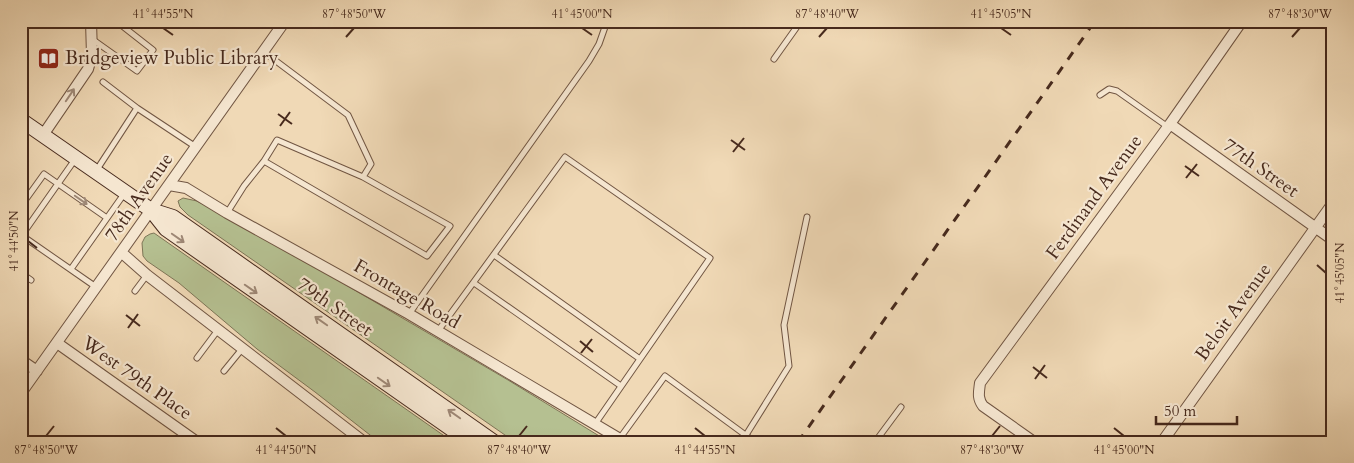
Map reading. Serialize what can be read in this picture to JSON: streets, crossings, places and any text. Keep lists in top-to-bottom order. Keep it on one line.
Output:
{"streets":{"main road":["79th Street"],"street":["77th Street","78th Avenue","Ferdinand Avenue","Frontage Road","Beloit Avenue","West 79th Place"]},"crossings":[["77th Street","Ferdinand Avenue"],["77th Street","Beloit Avenue"],["78th Avenue","Frontage Road"],["78th Avenue","79th Street"],["78th Avenue","West 79th Place"]],"places":{"library":["Bridgeview Public Library"]},"scale_bar":"50 m","coordinates":["41°44'55\"N","87°48'50\"W","41°45'00\"N","87°48'40\"W","41°45'05\"N","87°48'30\"W","41°44'50\"N"]}
